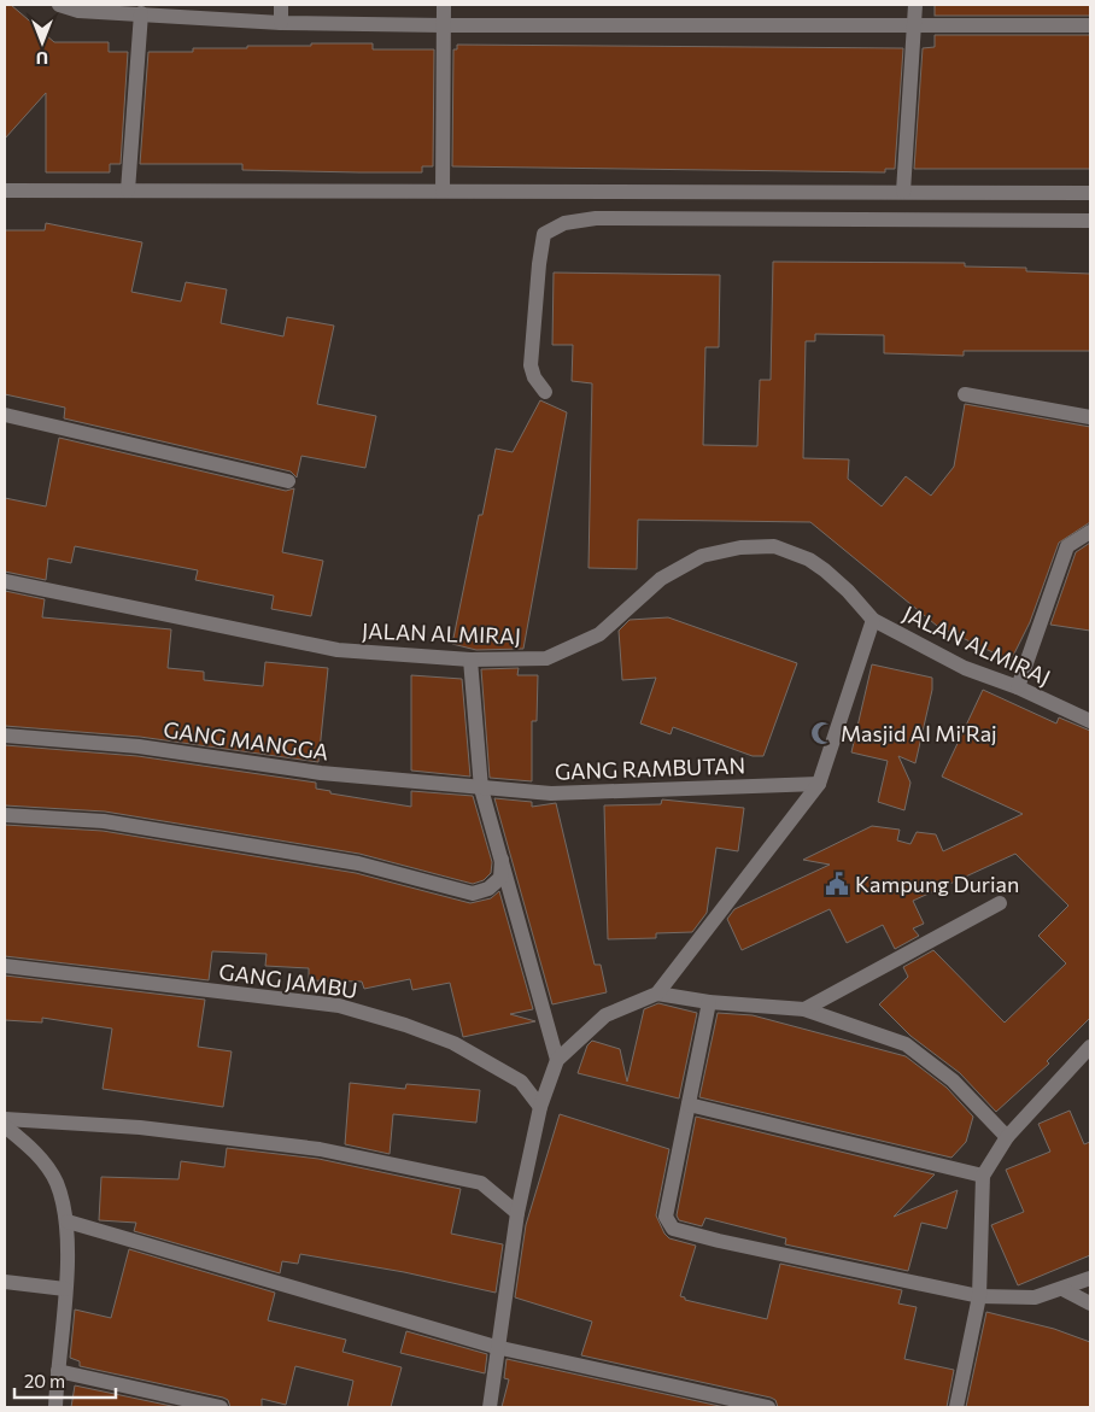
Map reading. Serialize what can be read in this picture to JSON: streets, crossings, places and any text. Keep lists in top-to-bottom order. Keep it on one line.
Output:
{"streets":{"street":["JALAN ALMIRAJ","GANG MANGGA","GANG RAMBUTAN","GANG JAMBU"]},"crossings":[["GANG MANGGA","GANG RAMBUTAN"]],"places":{"mosque":["Masjid Al Mi'Raj"],"public building":["Kampung Durian"]},"scale_bar":"20 m","north":"bottom"}
